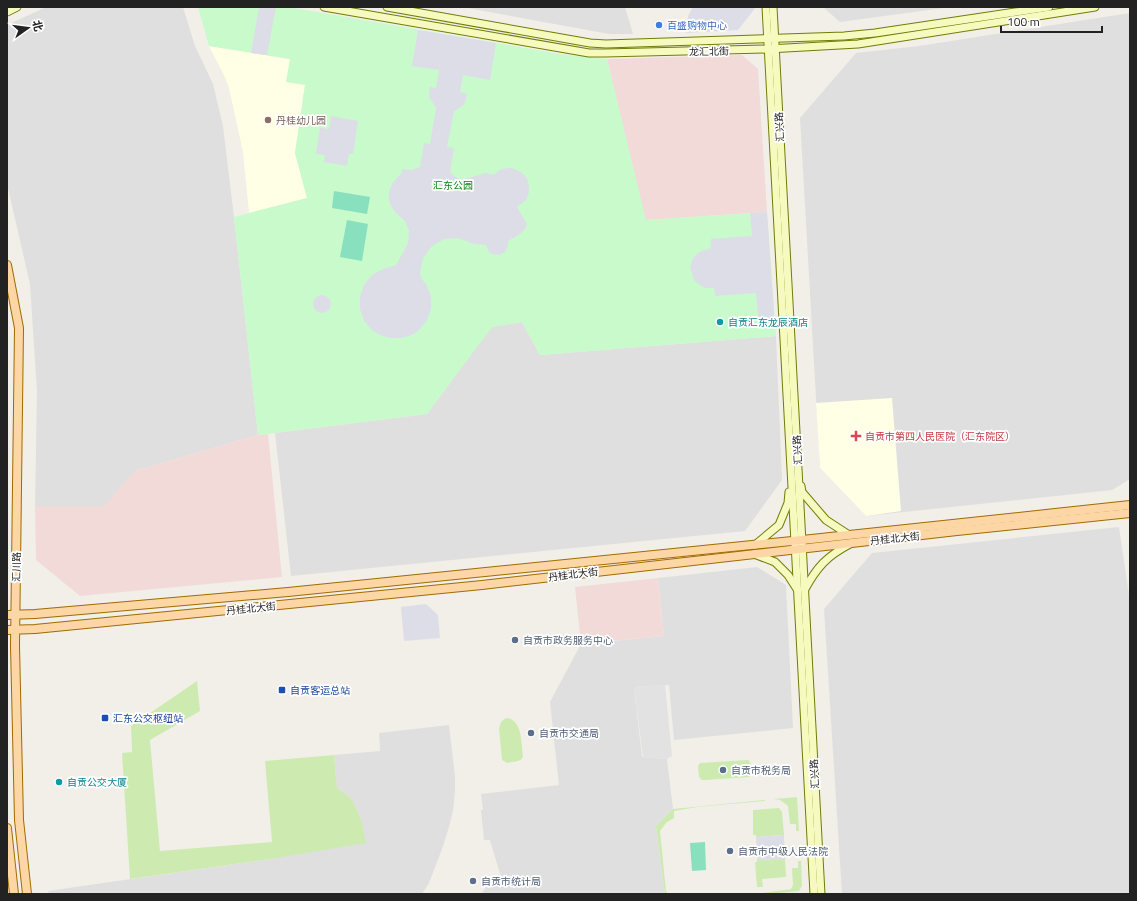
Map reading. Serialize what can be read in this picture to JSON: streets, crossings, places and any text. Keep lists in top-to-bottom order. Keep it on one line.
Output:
{"streets":{"main road":["龙汇北街","汇兴路","丹桂北大街","汇川路"]},"crossings":[["汇兴路","丹桂北大街"],["丹桂北大街","汇川路"]],"parks":["汇东公园"],"places":{"other":["百盛购物中心","丹桂幼儿园","自贡汇东龙辰酒店","自贡市政务服务中心","自贡市交通局","自贡市税务局","自贡公交大厦","自贡市中级人民法院","自贡市统计局"],"health":["自贡市第四人民医院（汇东院区）"],"transit":["自贡客运总站","汇东公交枢纽站"]},"scale_bar":"100 m","north":"right"}
